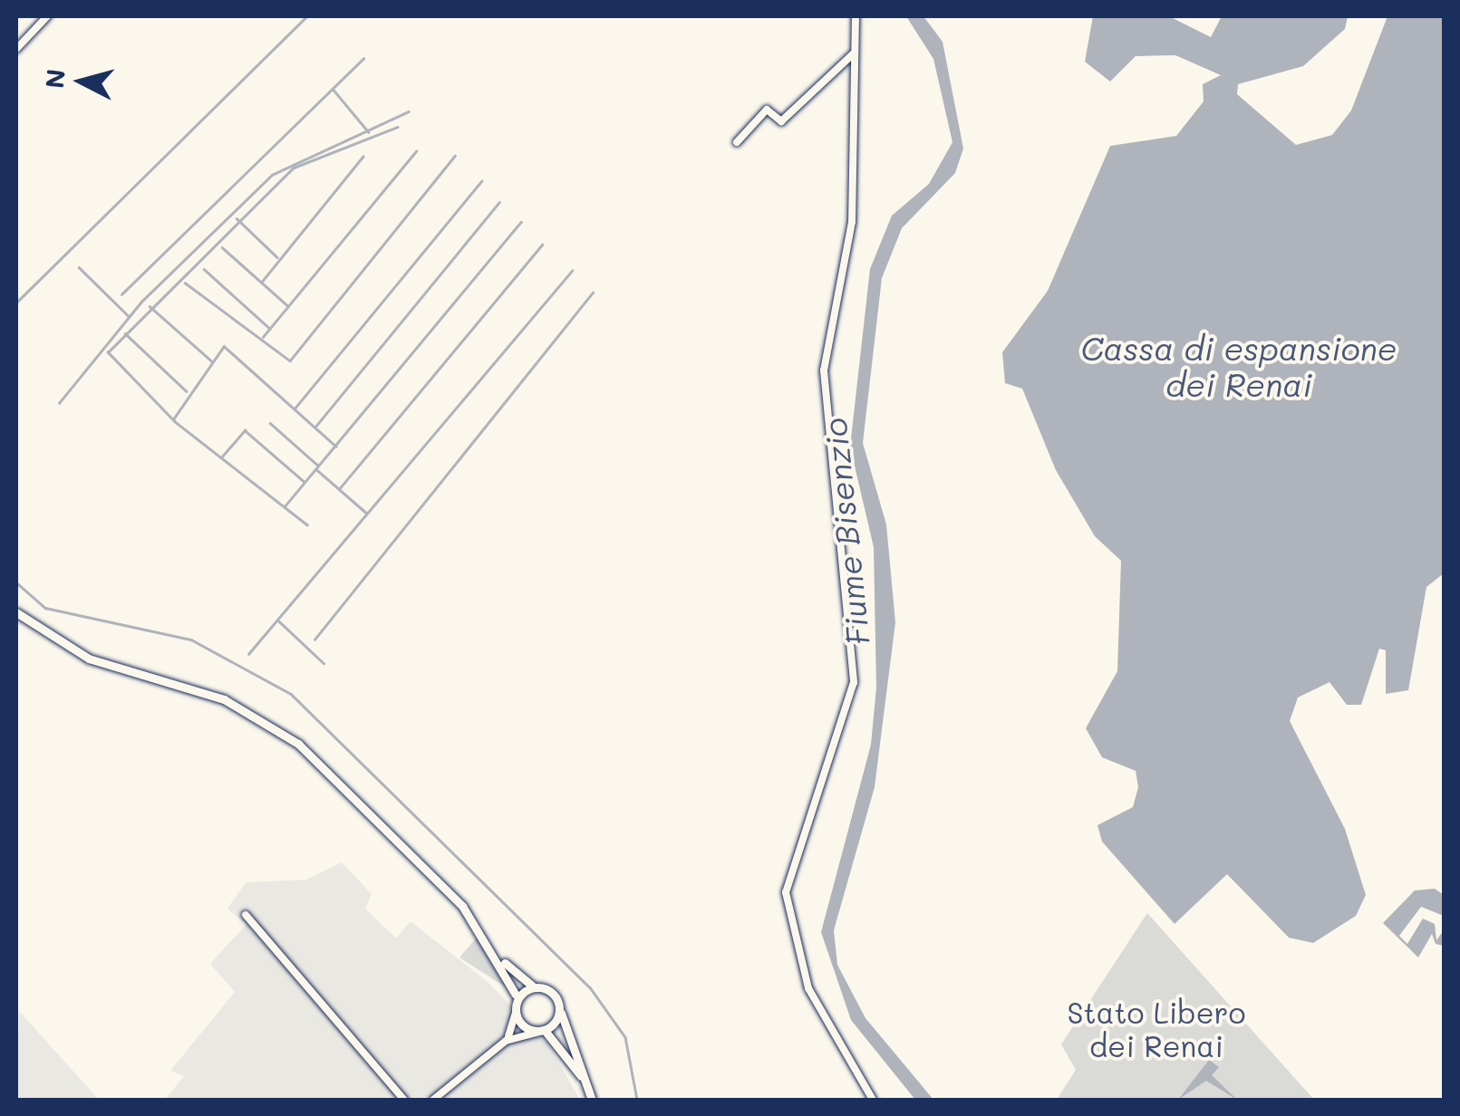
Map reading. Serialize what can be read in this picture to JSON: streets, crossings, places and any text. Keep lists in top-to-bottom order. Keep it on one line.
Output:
{"water":["Cassa di espansione dei Renai","Fiume Bisenzio"],"parks":["Stato Libero dei Renai"],"north":"left"}
